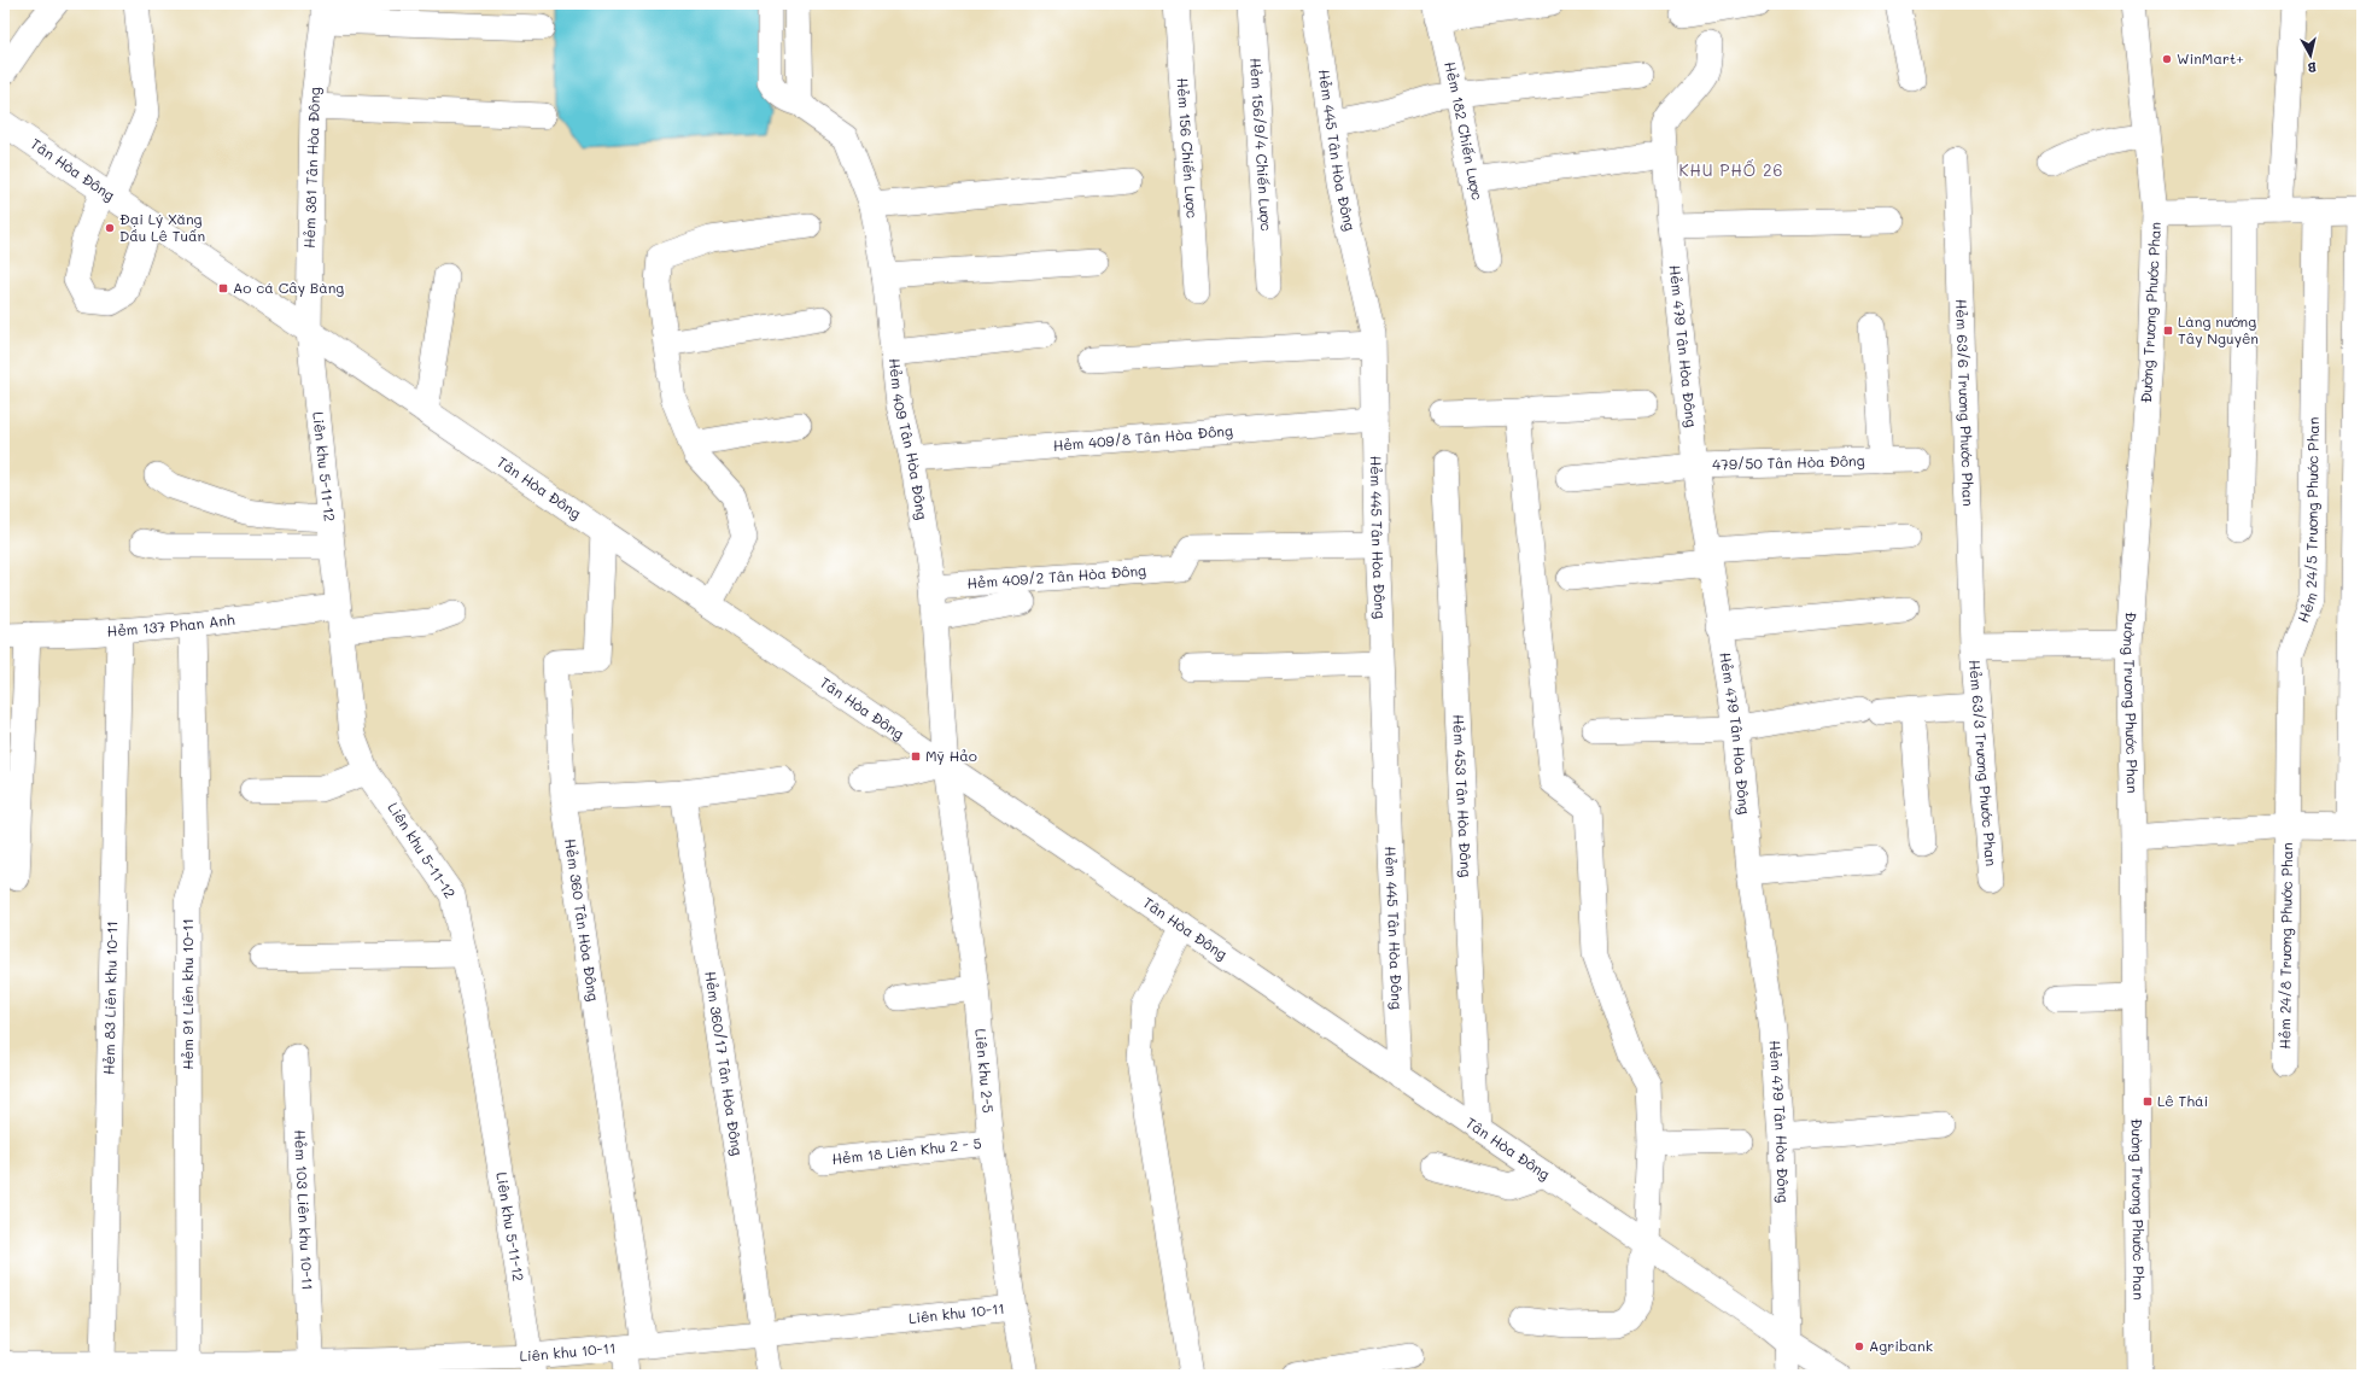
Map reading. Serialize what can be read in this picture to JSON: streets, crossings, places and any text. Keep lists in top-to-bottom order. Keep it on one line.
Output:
{"streets":{"street":["Hẻm 182 Chiến Lược","Hẻm 156/9/4 Chiến Lược","Hẻm 156 Chiến Lược","Hẻm 445 Tân Hòa Đông","Hẻm 381 Tân Hòa Đông","Tân Hòa Đông","Đường Trương Phước Phan","Hẻm 479 Tân Hòa Đông","Hẻm 63/6 Trương Phước Phan","Hẻm 409 Tân Hòa Đông","Hẻm 409/8 Tân Hòa Đông","479/50 Tân Hòa Đông","Liên khu 5-11-12","Hẻm 24/5 Trương Phước Phan","Hẻm 409/2 Tân Hòa Đông","Hẻm 137 Phan Anh","Hẻm 63/3 Trương Phước Phan","Hẻm 453 Tân Hòa Đông","Hẻm 360 Tân Hòa Đông","Hẻm 24/8 Trương Phước Phan","Hẻm 91 Liên khu 10-11","Hẻm 83 Liên khu 10-11","Hẻm 360/17 Tân Hòa Đông","Liên khu 2-5","Hẻm 18 Liên Khu 2 - 5","Hẻm 103 Liên khu 10-11","Liên khu 10-11"]},"crossings":[["Hẻm 445 Tân Hòa Đông","Tân Hòa Đông"],["Hẻm 445 Tân Hòa Đông","Hẻm 409/8 Tân Hòa Đông"],["Hẻm 445 Tân Hòa Đông","Hẻm 409/2 Tân Hòa Đông"],["Hẻm 381 Tân Hòa Đông","Tân Hòa Đông"],["Hẻm 381 Tân Hòa Đông","Liên khu 5-11-12"],["Tân Hòa Đông","Hẻm 479 Tân Hòa Đông"],["Tân Hòa Đông","Hẻm 409 Tân Hòa Đông"],["Tân Hòa Đông","Liên khu 5-11-12"],["Tân Hòa Đông","Hẻm 453 Tân Hòa Đông"],["Tân Hòa Đông","Hẻm 360 Tân Hòa Đông"],["Tân Hòa Đông","Liên khu 2-5"],["Hẻm 479 Tân Hòa Đông","479/50 Tân Hòa Đông"],["Hẻm 63/6 Trương Phước Phan","Hẻm 63/3 Trương Phước Phan"],["Hẻm 409 Tân Hòa Đông","Hẻm 409/8 Tân Hòa Đông"],["Hẻm 409 Tân Hòa Đông","Hẻm 409/2 Tân Hòa Đông"],["Hẻm 409 Tân Hòa Đông","Liên khu 2-5"],["Liên khu 5-11-12","Hẻm 137 Phan Anh"],["Liên khu 5-11-12","Liên khu 10-11"],["Hẻm 24/5 Trương Phước Phan","Hẻm 24/8 Trương Phước Phan"],["Hẻm 137 Phan Anh","Hẻm 91 Liên khu 10-11"],["Hẻm 137 Phan Anh","Hẻm 83 Liên khu 10-11"],["Hẻm 360 Tân Hòa Đông","Liên khu 10-11"],["Hẻm 91 Liên khu 10-11","Liên khu 10-11"],["Hẻm 83 Liên khu 10-11","Liên khu 10-11"],["Hẻm 360/17 Tân Hòa Đông","Liên khu 10-11"],["Liên khu 2-5","Hẻm 18 Liên Khu 2 - 5"],["Liên khu 2-5","Liên khu 10-11"],["Hẻm 103 Liên khu 10-11","Liên khu 10-11"]],"districts":["KHU PHỐ 26"],"places":{"other":["WinMart+","Đại Lý Xăng Dầu Lê Tuấn","Agribank"],"transit":["Ao cá Cây Bàng","Làng nướng Tây Nguyên","Mỹ Hảo","Lê Thái"]},"north":"bottom"}
